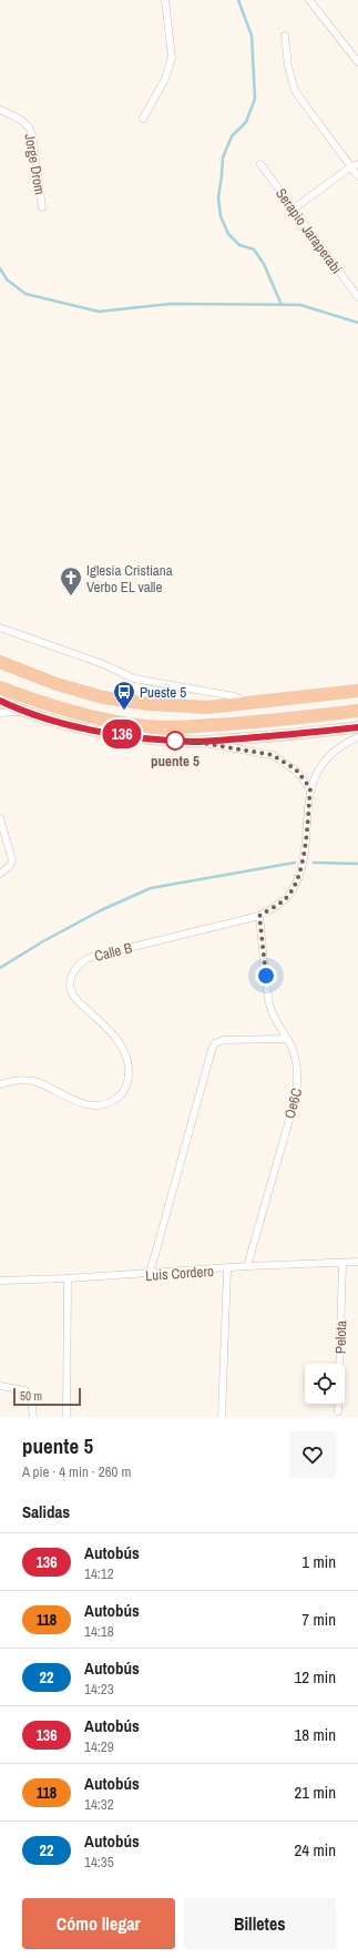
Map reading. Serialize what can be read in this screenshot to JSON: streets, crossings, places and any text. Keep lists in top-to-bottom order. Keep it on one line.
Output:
{"streets":{"street":["Jorge Drom","Serapio Jaraperabi","Calle B","Oe6C","Luis Cordero","Pelota"]},"crossings":[["Calle B","Oe6C"],["Oe6C","Luis Cordero"],["Luis Cordero","Pelota"]],"places":{"church":["Iglesia Cristiana Verbo EL valle"],"bus stop":["Pueste 5"],"other":["puente 5"]},"lines":["bus line 136"],"scale_bar":"50 m","page":{"on_map":"136","scale":"50 m","heading":[["puente 5","A pie · 4 min · 260 m"],"Salidas"],"list":[{"mark":"136","name":"Autobús","note":"14:12","value":"1 min"},{"mark":"118","name":"Autobús","note":"14:18","value":"7 min"},{"mark":"22","name":"Autobús","note":"14:23","value":"12 min"},{"mark":"136","name":"Autobús","note":"14:29","value":"18 min"},{"mark":"118","name":"Autobús","note":"14:32","value":"21 min"},{"mark":"22","name":"Autobús","note":"14:35","value":"24 min"}],"buttons":["Cómo llegar","Billetes"]}}
